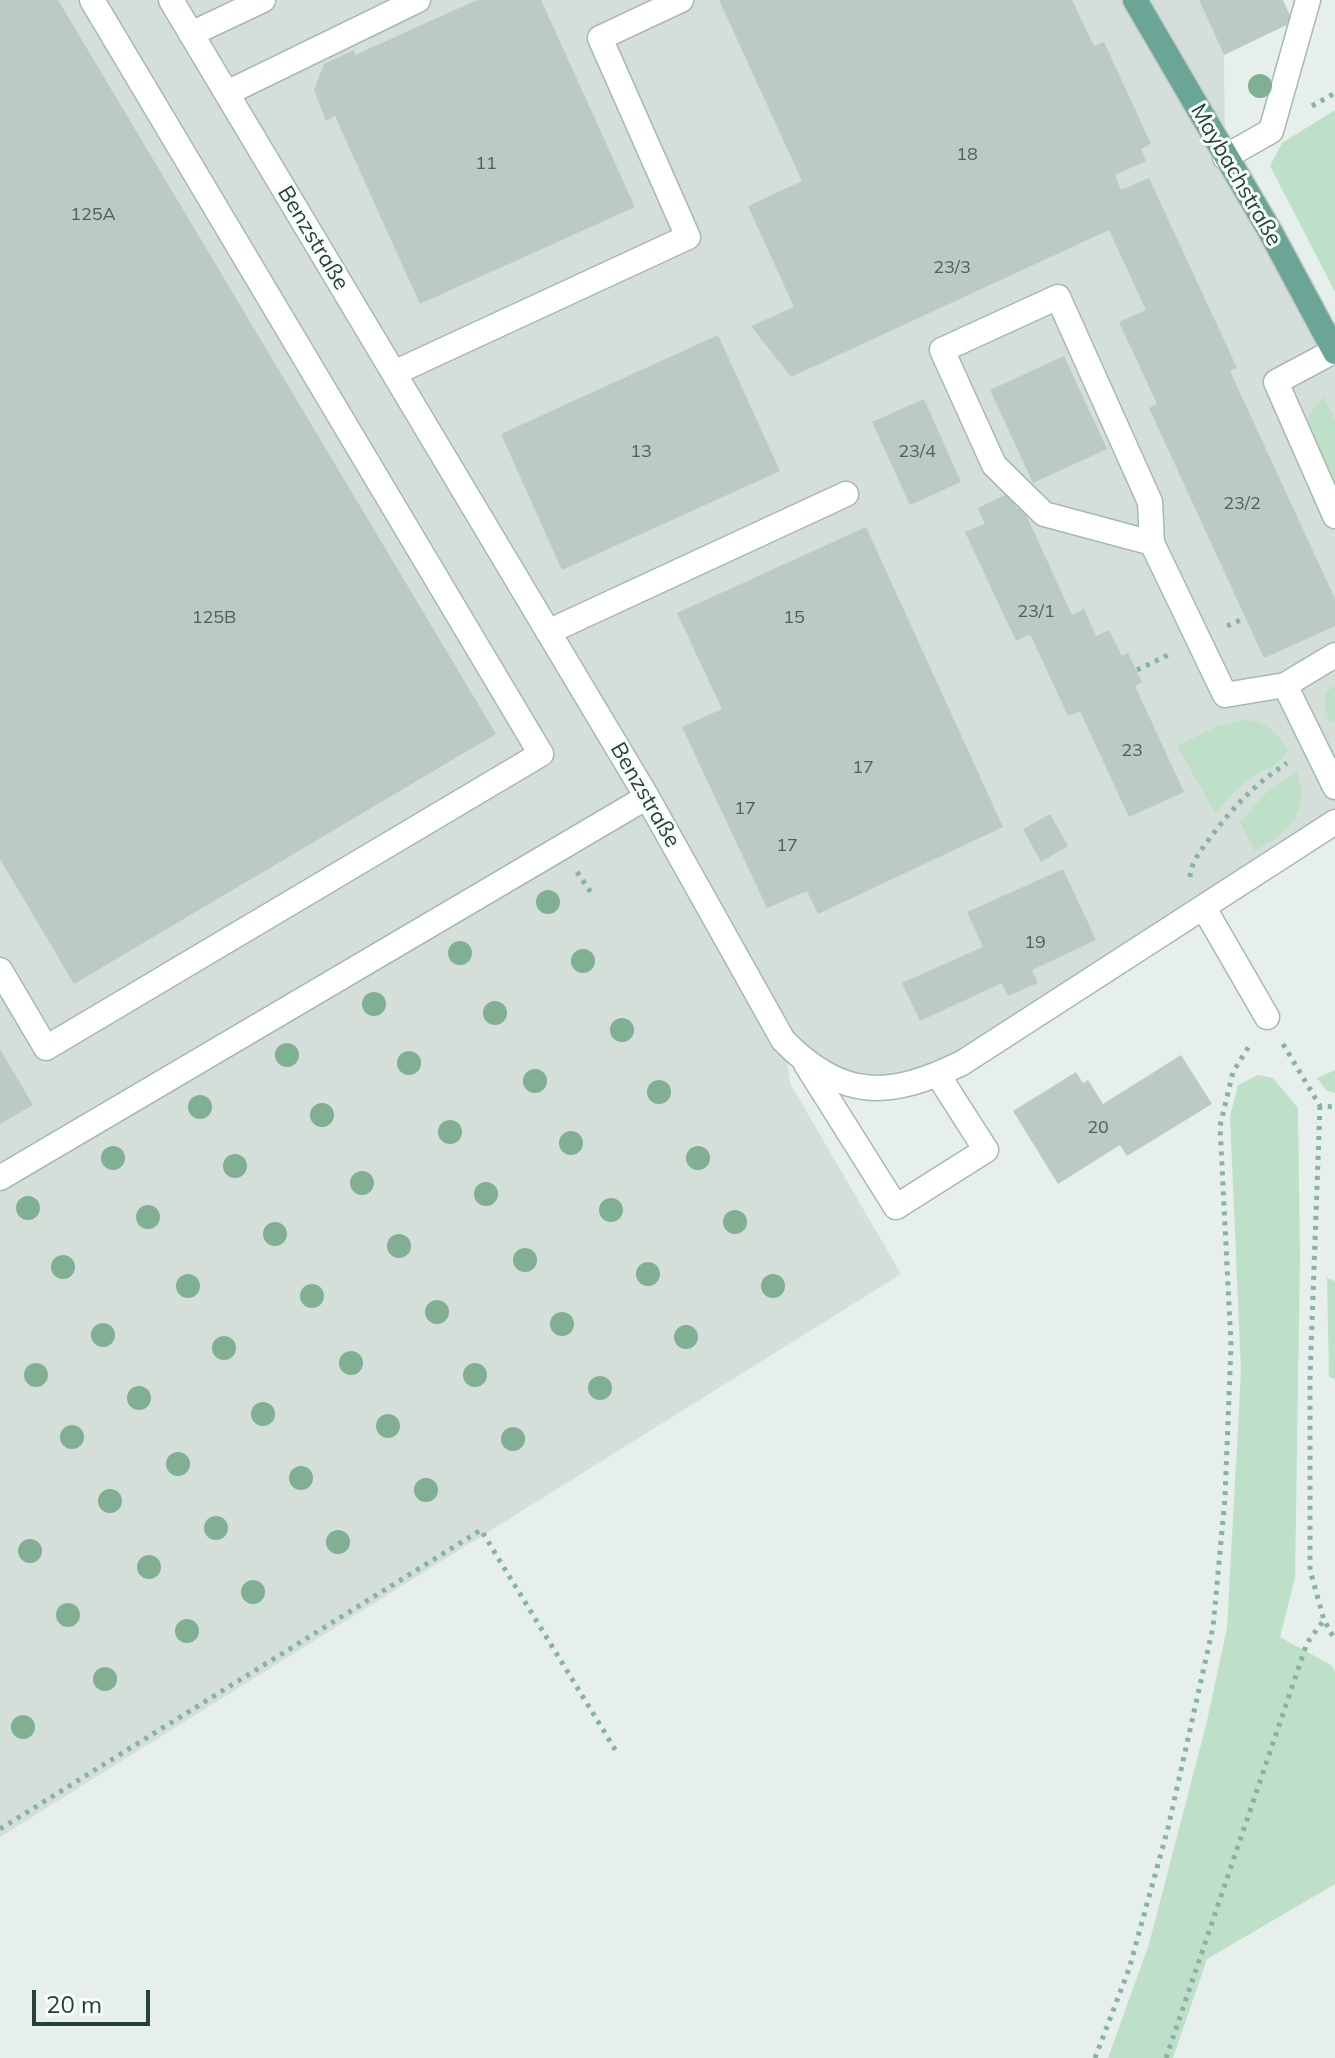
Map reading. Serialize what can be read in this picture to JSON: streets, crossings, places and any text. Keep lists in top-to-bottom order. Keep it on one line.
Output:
{"streets":{"main road":["Maybachstraße"],"street":["Benzstraße"]},"house_numbers":["18","11","125A","23/3","13","23/4","23/2","23/1","125B","15","23","17","17","17","19","20"],"scale_bar":"20 m"}
